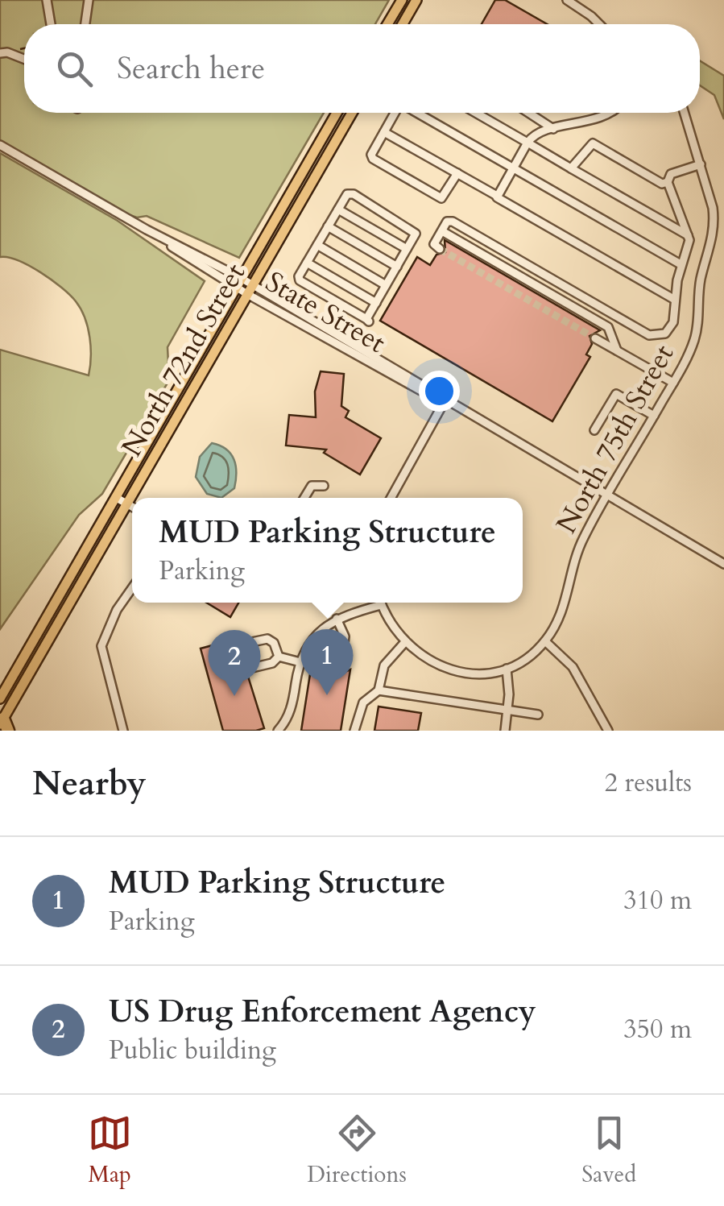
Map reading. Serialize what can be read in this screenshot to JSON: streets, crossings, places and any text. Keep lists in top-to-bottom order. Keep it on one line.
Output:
{"streets":{"main road":["North 72nd Street"],"street":["State Street","North 75th Street"]},"crossings":[["State Street","North 72nd Street"],["State Street","North 75th Street"]],"page":{"search":"Search here","popup":["MUD Parking Structure","Parking"],"pins":["1","2"],"heading":["Nearby","2 results"],"list":[{"mark":"1","name":"MUD Parking Structure","note":"Parking","value":"310 m"},{"mark":"2","name":"US Drug Enforcement Agency","note":"Public building","value":"350 m"}],"nav":["Map","Directions","Saved"]}}
